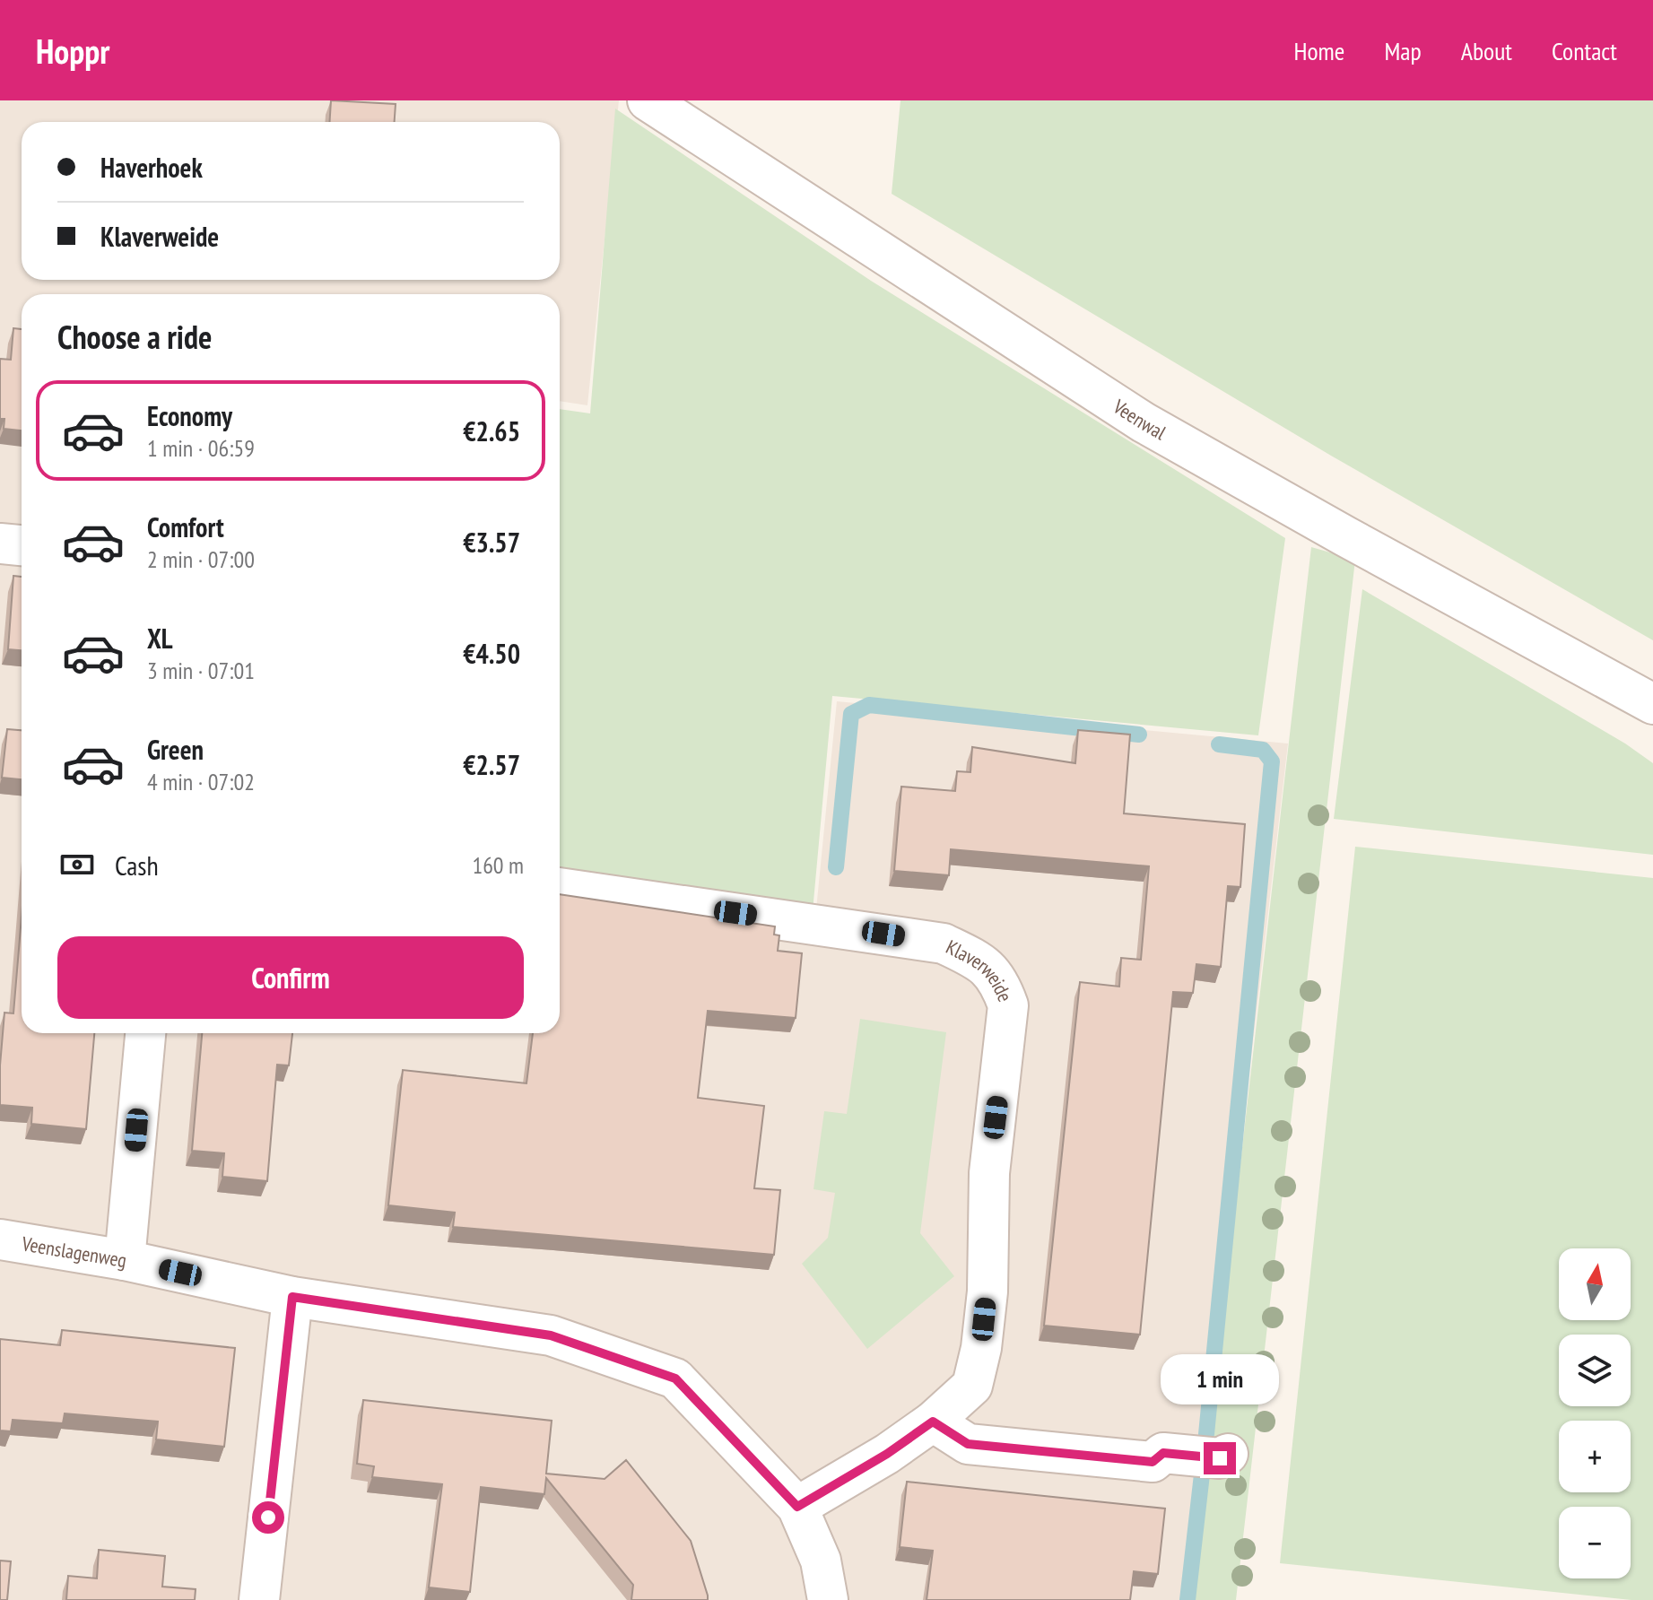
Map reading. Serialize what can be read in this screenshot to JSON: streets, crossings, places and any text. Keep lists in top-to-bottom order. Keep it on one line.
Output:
{"streets":{"street":["Veenwal","Klaverweide","Veenslagenweg"]},"crossings":[["Klaverweide","Veenslagenweg"]],"north":"top","page":{"header":"Hoppr","nav":["Home","Map","About","Contact"],"banner":["Haverhoek","Klaverweide"],"heading":"Choose a ride","list":[{"name":"Economy","note":"1 min · 06:59","value":"€2.65"},{"name":"Comfort","note":"2 min · 07:00","value":"€3.57"},{"name":"XL","note":"3 min · 07:01","value":"€4.50"},{"name":"Green","note":"4 min · 07:02","value":"€2.57"}],"pay":["Cash","160 m"],"buttons":"Confirm","map_buttons":["+","−"],"bubble":"1 min"}}
